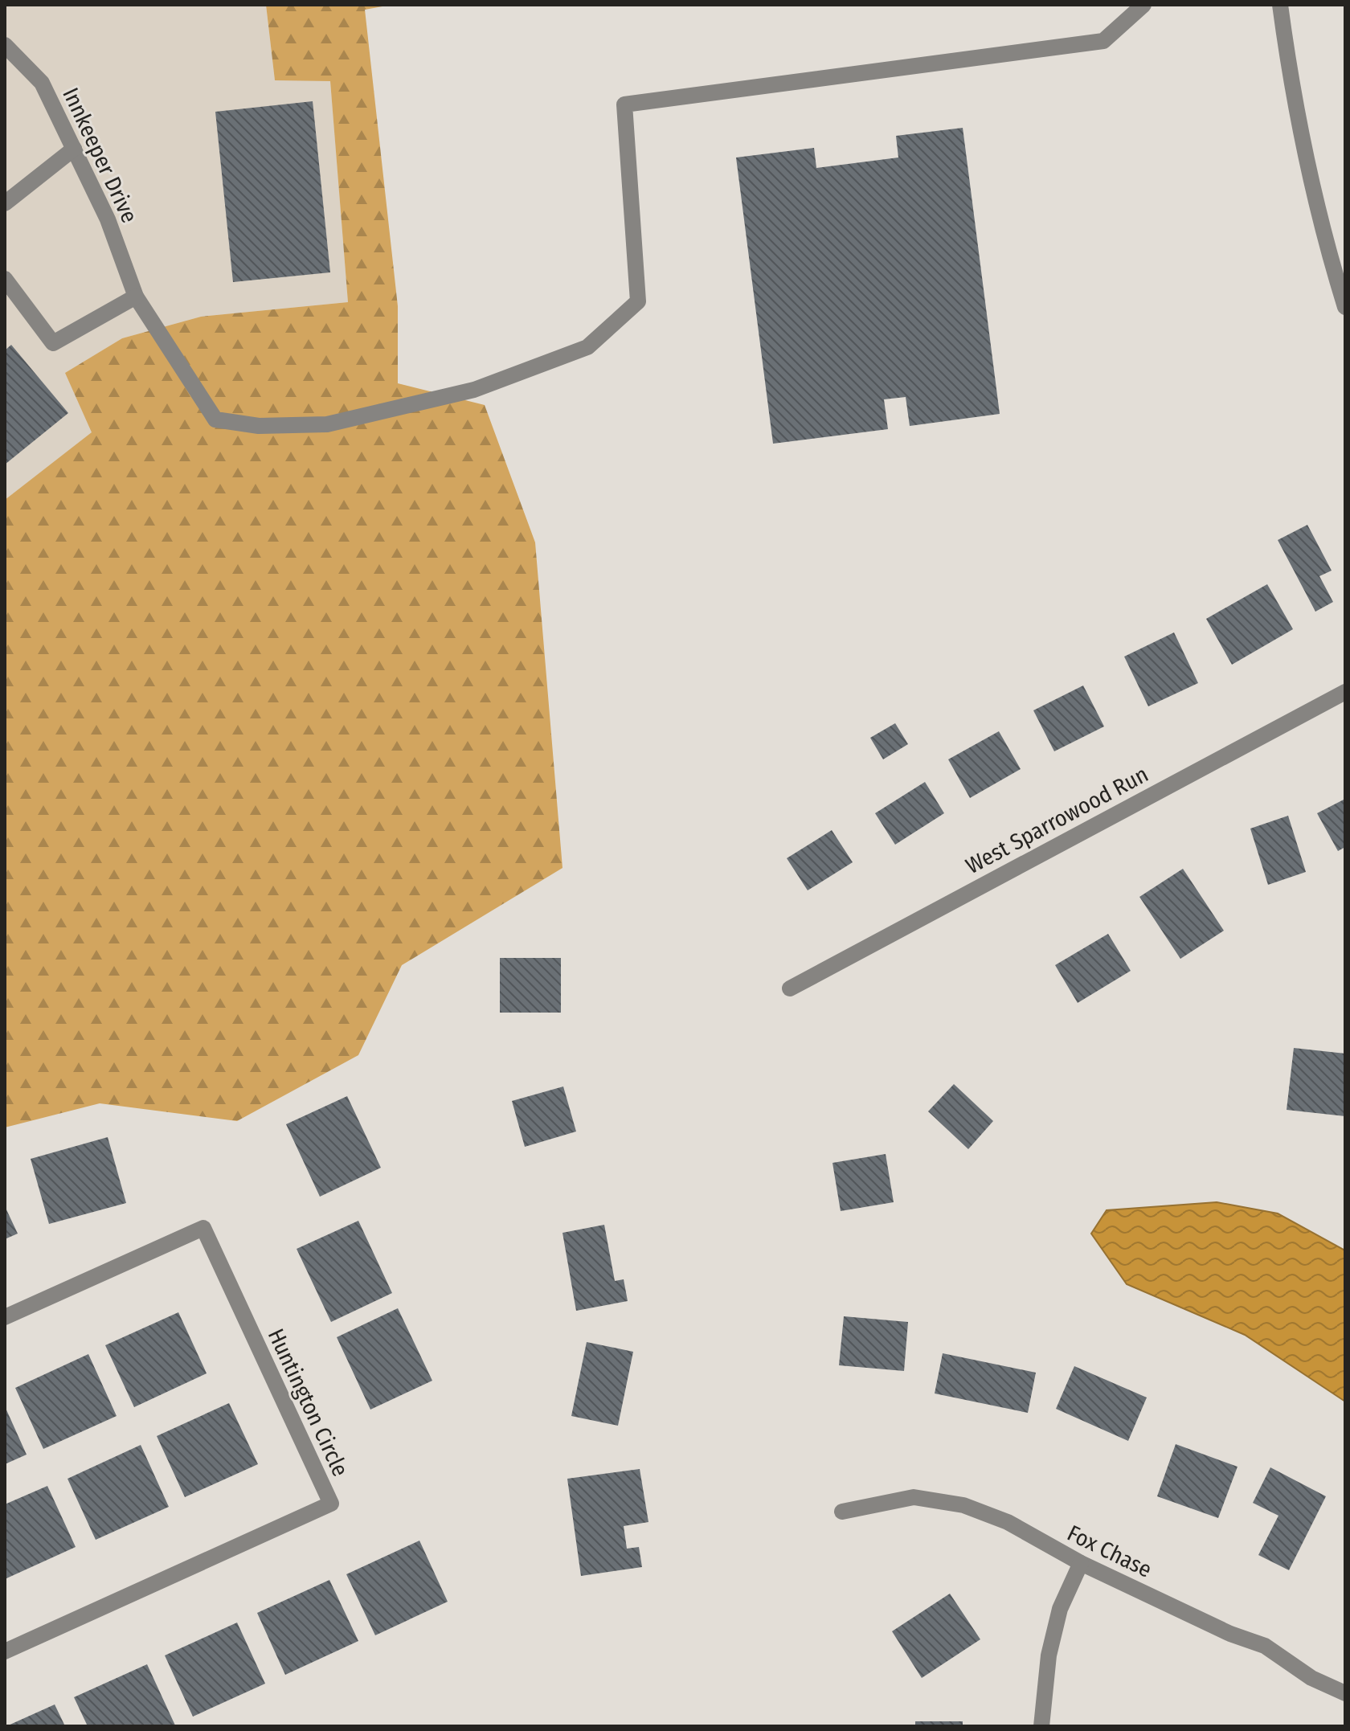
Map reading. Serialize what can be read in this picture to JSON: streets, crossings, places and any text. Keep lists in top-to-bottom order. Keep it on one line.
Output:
{"streets":{"street":["Innkeeper Drive","West Sparrowood Run","Huntington Circle","Fox Chase"]}}
